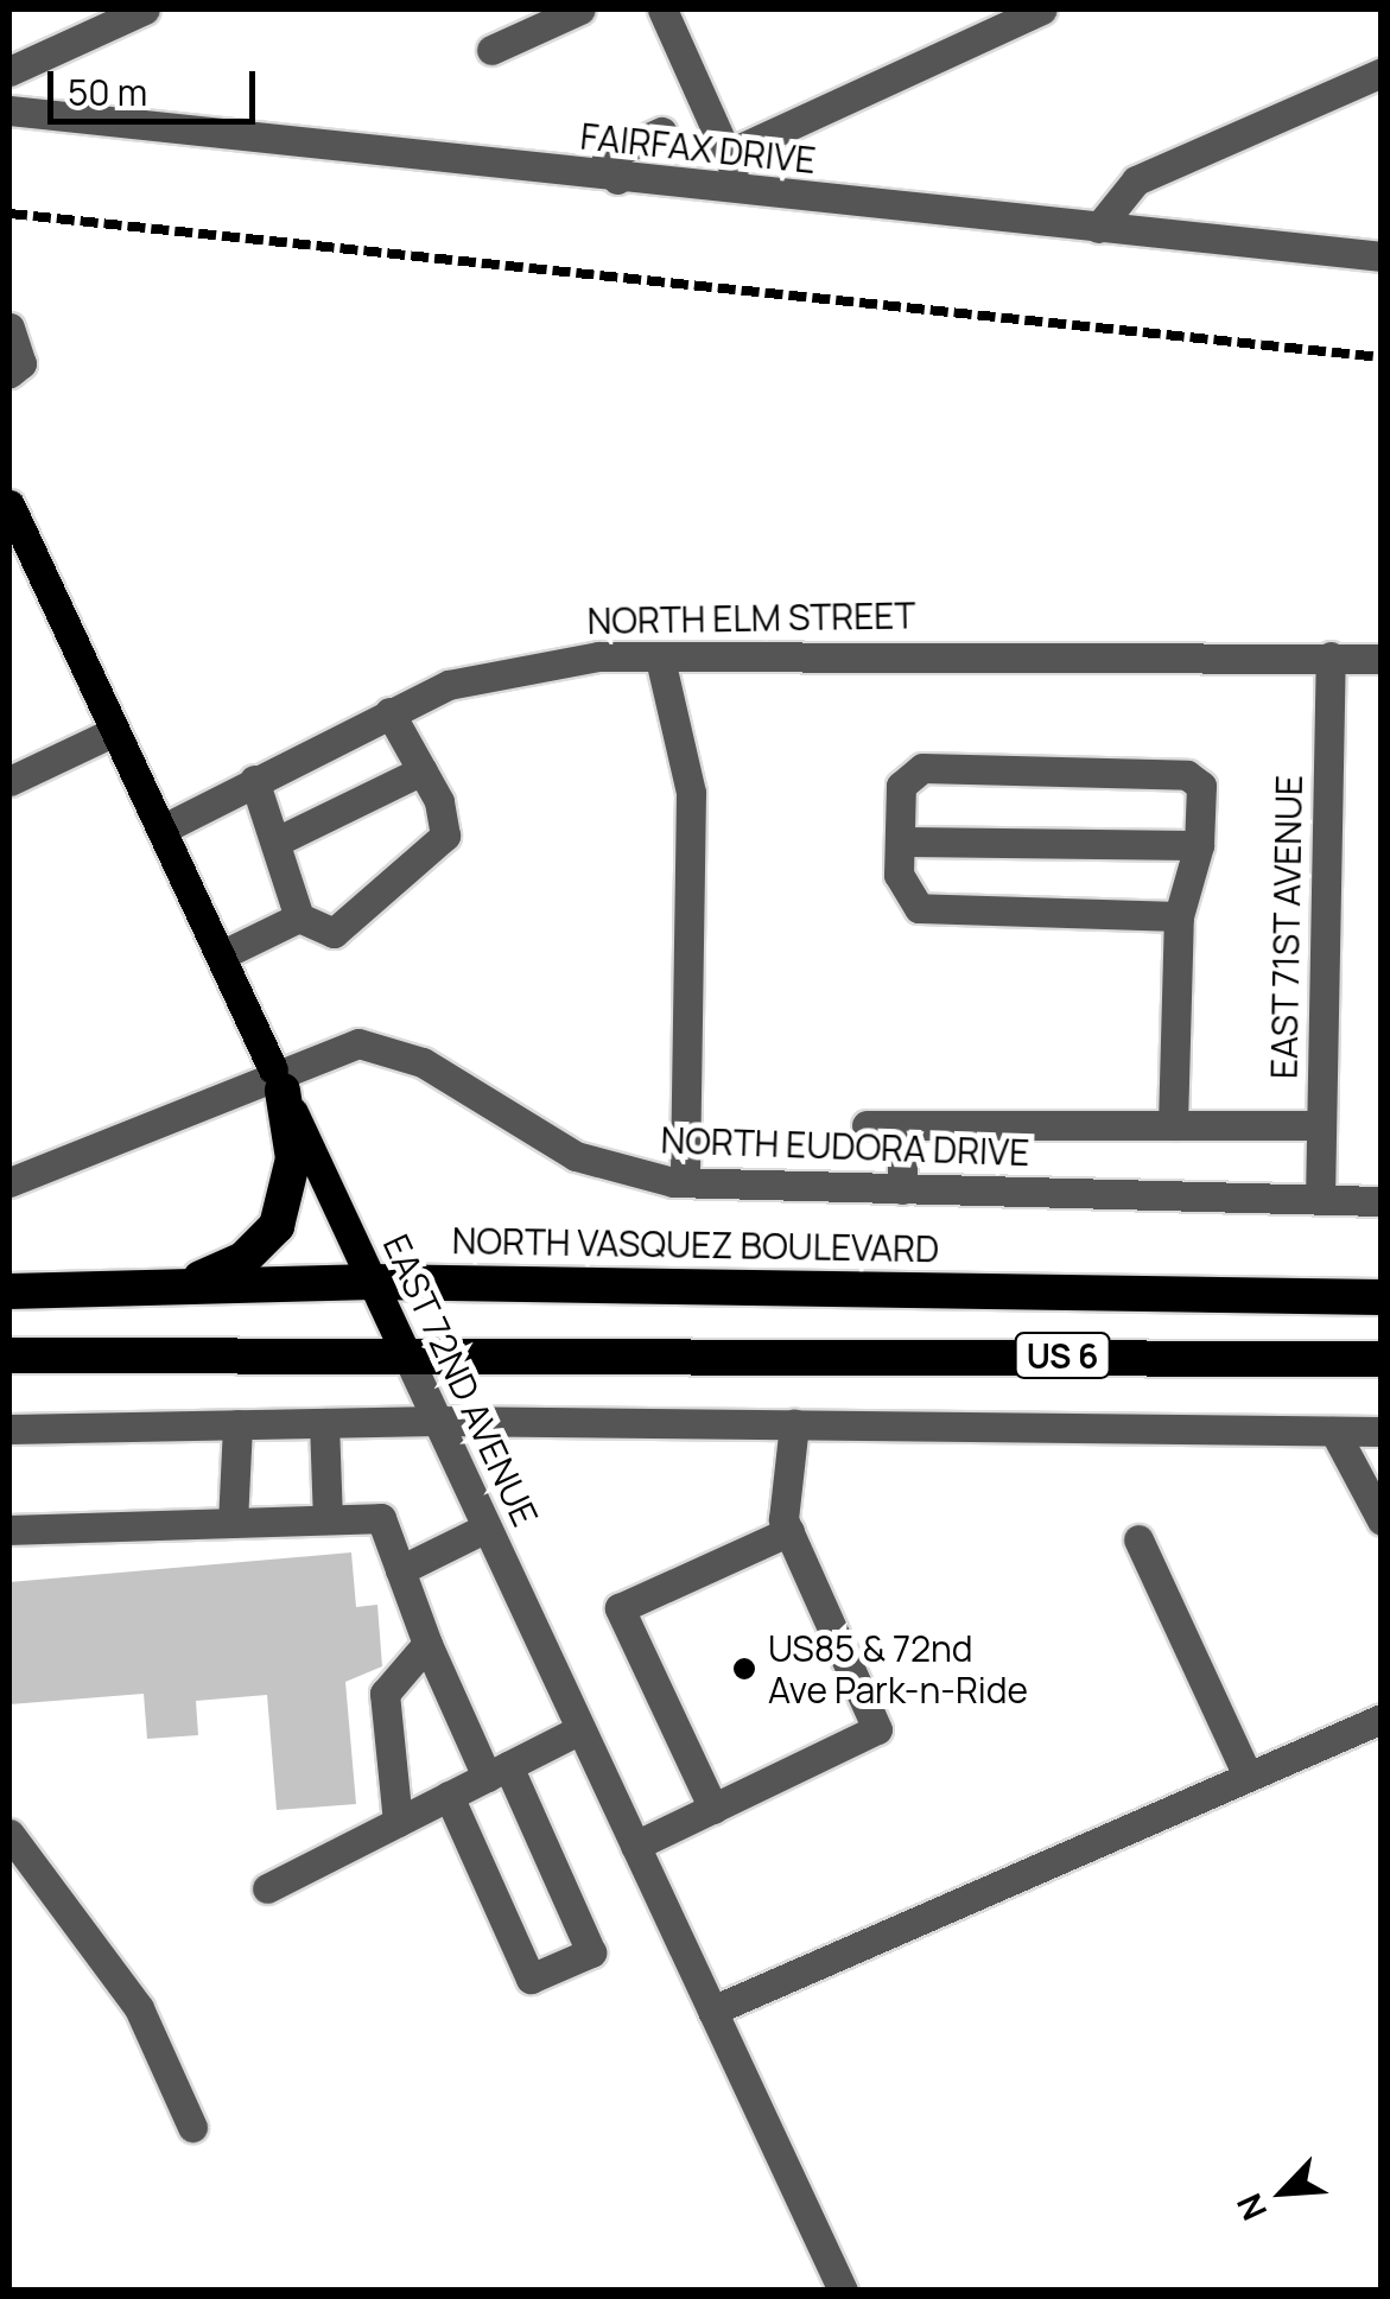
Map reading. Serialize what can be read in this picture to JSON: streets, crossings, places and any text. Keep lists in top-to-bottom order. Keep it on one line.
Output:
{"streets":{"highway":["NORTH VASQUEZ BOULEVARD","US 6"],"main road":["EAST 72ND AVENUE"],"street":["FAIRFAX DRIVE","NORTH ELM STREET","EAST 71ST AVENUE","NORTH EUDORA DRIVE"]},"crossings":[["NORTH ELM STREET","EAST 71ST AVENUE"],["NORTH ELM STREET","EAST 72ND AVENUE"],["EAST 71ST AVENUE","NORTH EUDORA DRIVE"],["NORTH EUDORA DRIVE","EAST 72ND AVENUE"],["NORTH VASQUEZ BOULEVARD","EAST 72ND AVENUE"],["US 6","EAST 72ND AVENUE"]],"places":["US85 & 72nd Ave Park-n-Ride"],"scale_bar":"50 m","north":"bottom left"}
